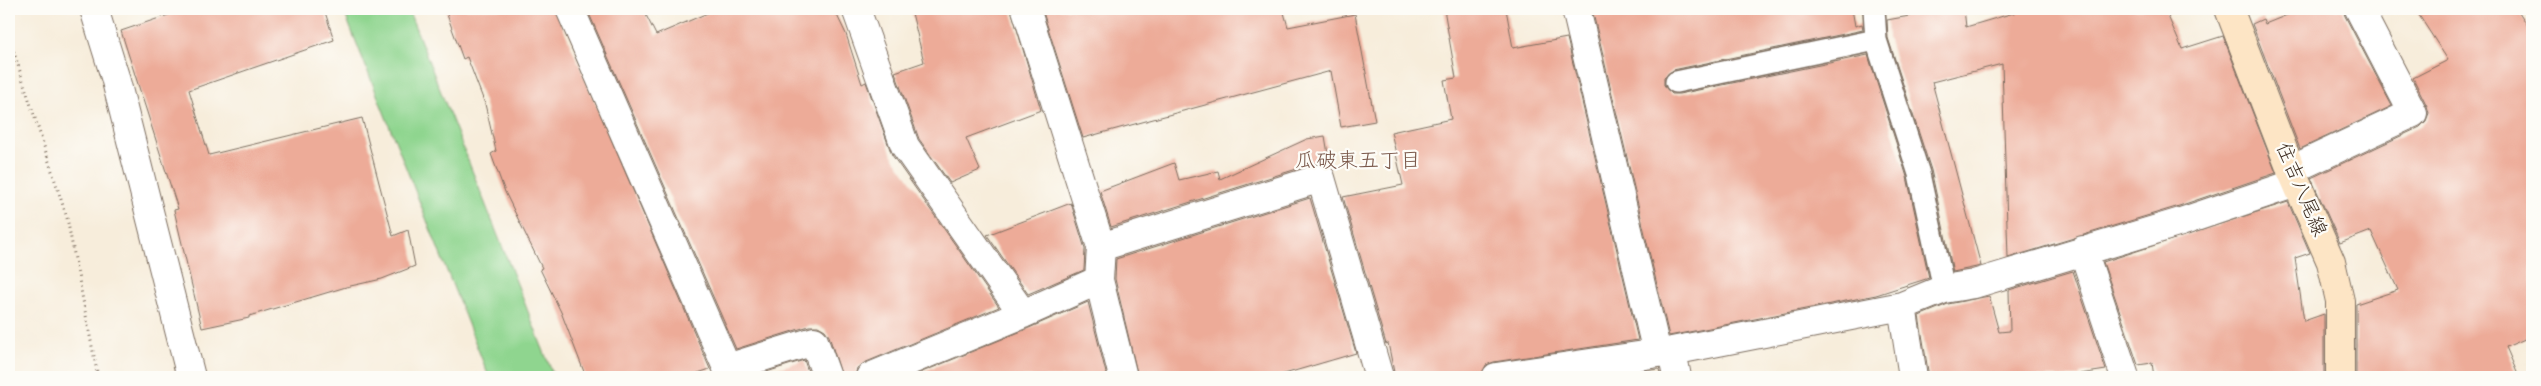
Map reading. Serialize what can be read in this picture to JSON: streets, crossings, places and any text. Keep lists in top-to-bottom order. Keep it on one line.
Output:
{"streets":{"main road":["住吉八尾線"]},"districts":["瓜破東五丁目"]}
